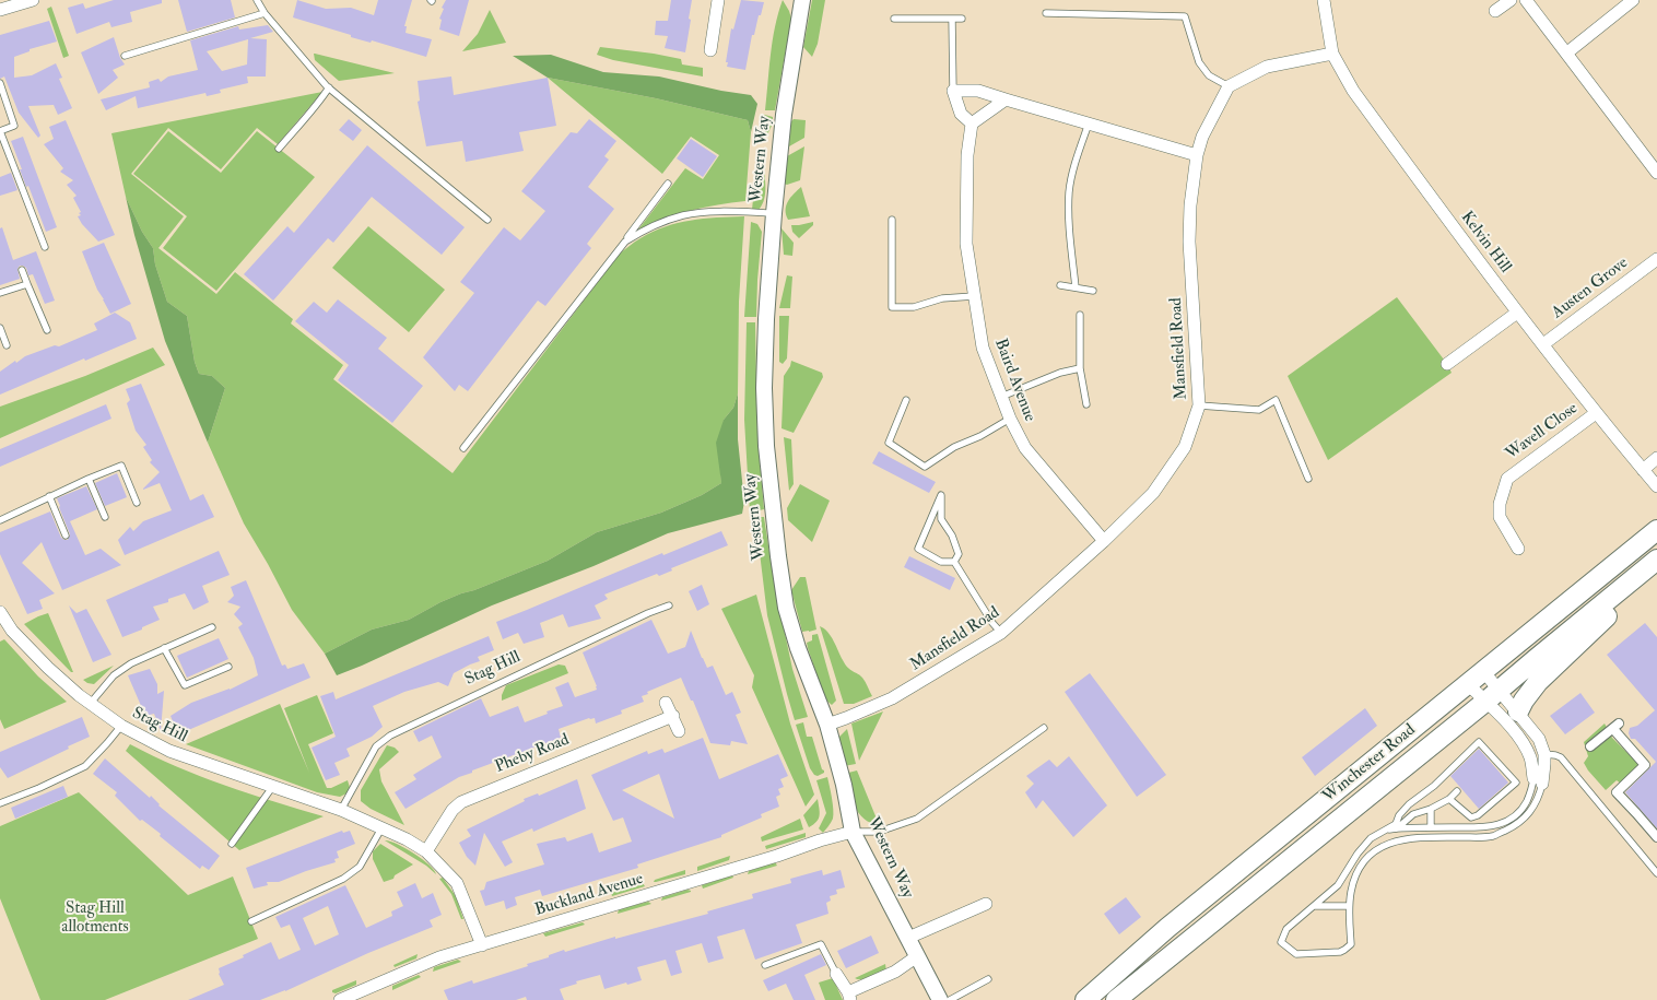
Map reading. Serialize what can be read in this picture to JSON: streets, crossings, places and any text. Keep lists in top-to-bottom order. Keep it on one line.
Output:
{"streets":{"main road":["Winchester Road"],"street":["Western Way","Kelvin Hill","Austen Grove","Mansfield Road","Baird Avenue","Wavell Close","Stag Hill","Pheby Road","Buckland Avenue"]},"crossings":[["Western Way","Mansfield Road"],["Western Way","Buckland Avenue"],["Kelvin Hill","Austen Grove"],["Kelvin Hill","Wavell Close"],["Mansfield Road","Baird Avenue"],["Stag Hill","Pheby Road"],["Stag Hill","Buckland Avenue"]],"parks":["Stag Hill allotments"]}
